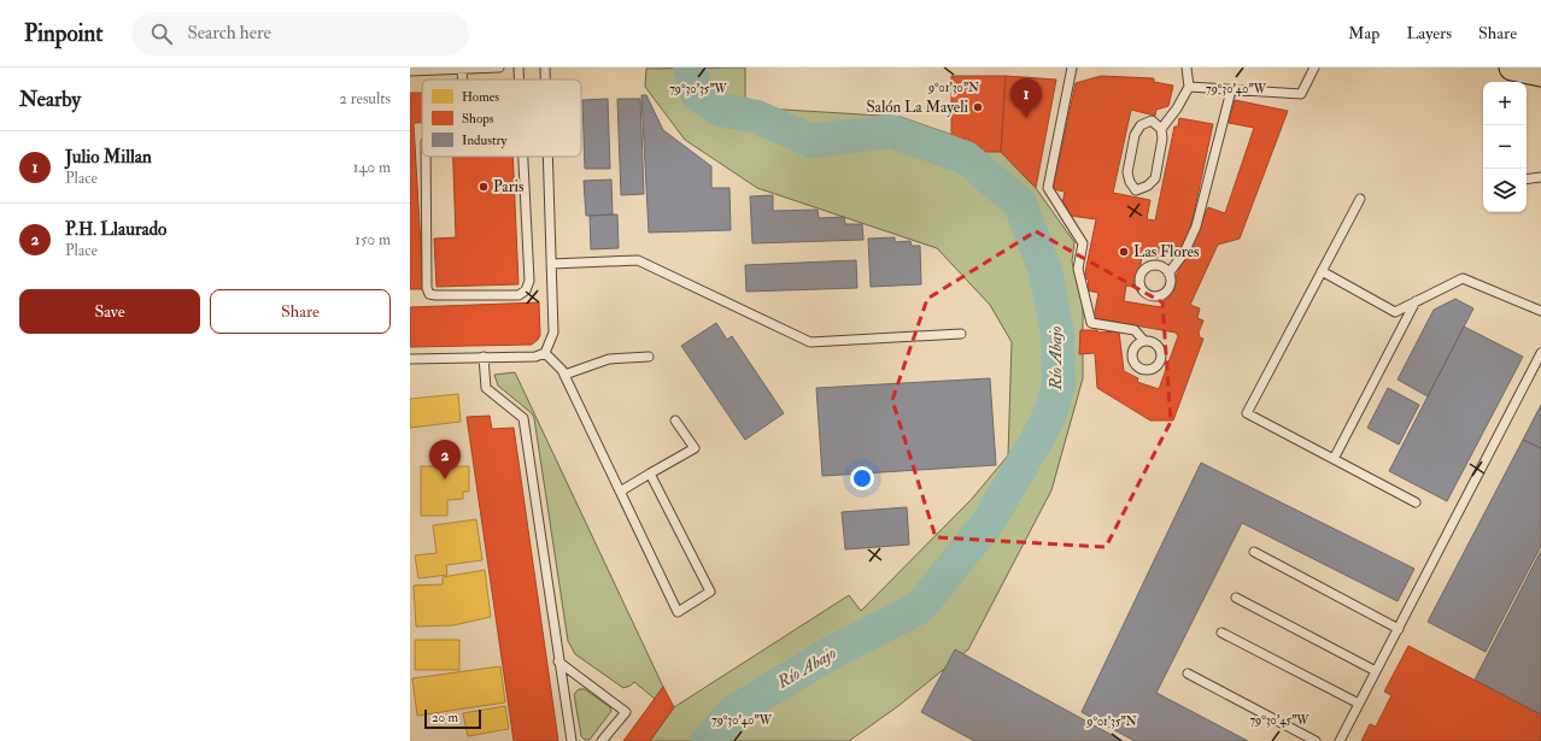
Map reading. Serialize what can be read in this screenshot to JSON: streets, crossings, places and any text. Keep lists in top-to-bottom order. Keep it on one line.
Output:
{"water":["Río Abajo"],"places":["Salón La Mayeli","Paris","Las Flores"],"legend":["Homes","Shops","Industry"],"scale_bar":"20 m","page":{"header":"Pinpoint","search":"Search here","nav":["Map","Layers","Share"],"heading":["Nearby","2 results"],"pins":["1","2"],"map_buttons":["+","−"],"list":[{"mark":"1","name":"Julio Millan","note":"Place","value":"140 m"},{"mark":"2","name":"P.H. Llaurado","note":"Place","value":"150 m"}],"buttons":["Save","Share"],"scale":"20 m"},"coordinates":["9°01'30\"N","79°30'35\"W","79°30'40\"W","79°30'45\"W","9°01'35\"N"]}
